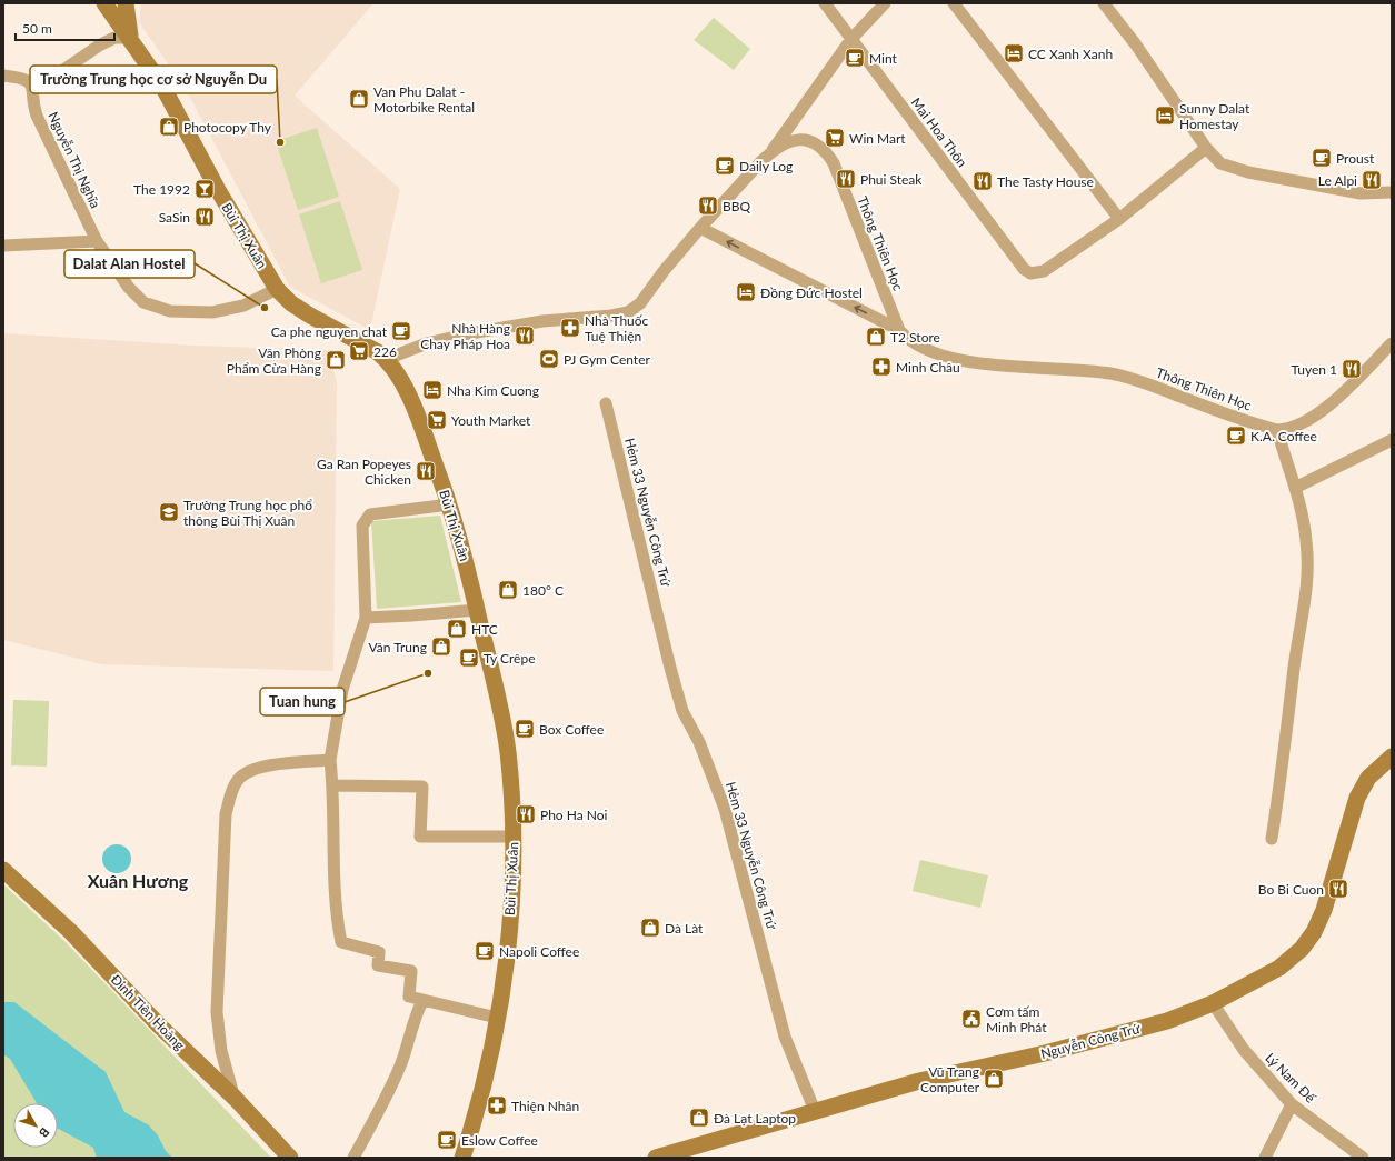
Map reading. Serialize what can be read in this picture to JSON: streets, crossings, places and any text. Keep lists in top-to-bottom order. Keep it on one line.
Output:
{"streets":{"street":["Mai Hoa Thôn","Nguyễn Thị Nghĩa","Bùi Thị Xuân","Thông Thiên Học","Hẻm 33 Nguyễn Công Trứ","Đinh Tiên Hoàng","Nguyễn Công Trứ","Lý Nam Đế"]},"crossings":[["Nguyễn Thị Nghĩa","Bùi Thị Xuân"],["Bùi Thị Xuân","Thông Thiên Học"],["Hẻm 33 Nguyễn Công Trứ","Nguyễn Công Trứ"],["Nguyễn Công Trứ","Lý Nam Đế"]],"districts":["Xuân Hương"],"places":{"hotel":["CC Xanh Xanh","Sunny Dalat Homestay","Đồng Đức Hostel","Nha Kim Cuong"],"cafe":["Mint","Proust","Daily Log","Ca phe nguyen chat","K.A. Coffee","Ty Crêpe","Box Coffee","Napoli Coffee","Eslow Coffee"],"shop":["Van Phu Dalat - Motorbike Rental","Photocopy Thy","T2 Store","Văn Phòng Phẩm Cừa Hàng","180° C","HTC","Văn Trung","Dà Làt","Vũ Trang Computer","Đà Lạt Laptop"],"supermarket":["Win Mart","226","Youth Market"],"other":["Trường Trung học cơ sở Nguyễn Du","Dalat Alan Hostel","Tuan hung"],"restaurant":["Phui Steak","Le Alpi","The Tasty House","BBQ","SaSin","Nhà Hàng Chay Pháp Hoa","Tuyen 1","Ga Ran Popeyes Chicken","Pho Ha Noi","Bo Bi Cuon"],"bar":["The 1992"],"pharmacy":["Nhà Thuốc Tuệ Thiện","Minh Châu","Thiện Nhân"],"sports":["PJ Gym Center"],"school or university":["Trường Trung học phổ thông Bùi Thị Xuân"],"public building":["Cơm tấm Minh Phát"]},"scale_bar":"50 m","north":"bottom right"}
